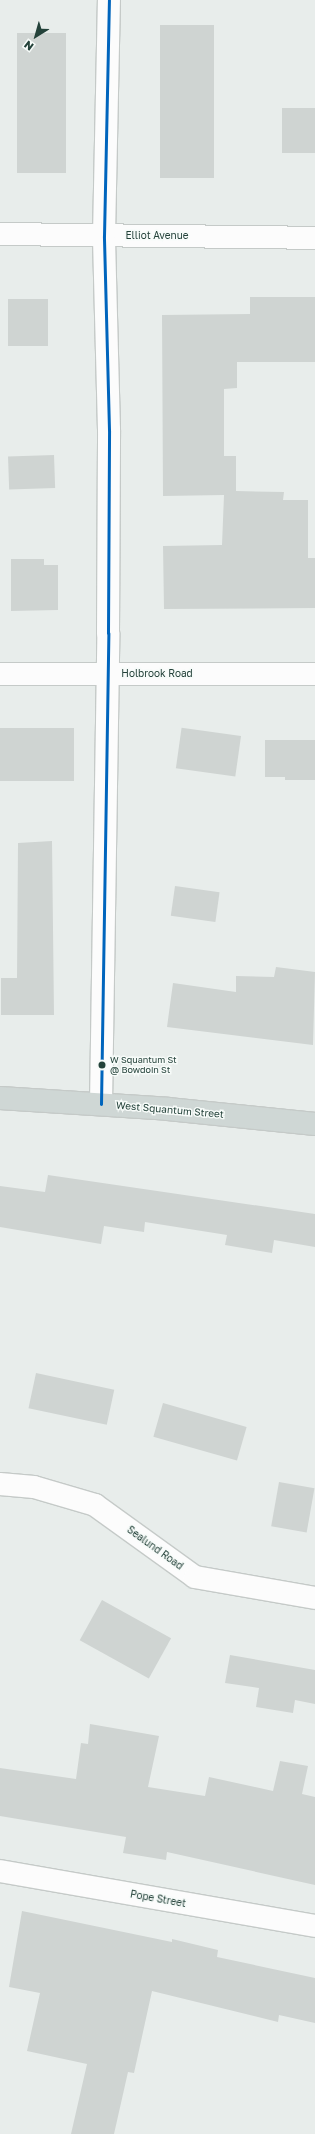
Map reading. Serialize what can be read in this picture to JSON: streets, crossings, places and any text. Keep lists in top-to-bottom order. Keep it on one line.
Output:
{"streets":{"main road":["West Squantum Street"],"street":["Elliot Avenue","Holbrook Road","Sealund Road","Pope Street"]},"places":["W Squantum St @ Bowdoin St"],"north":"bottom left"}
